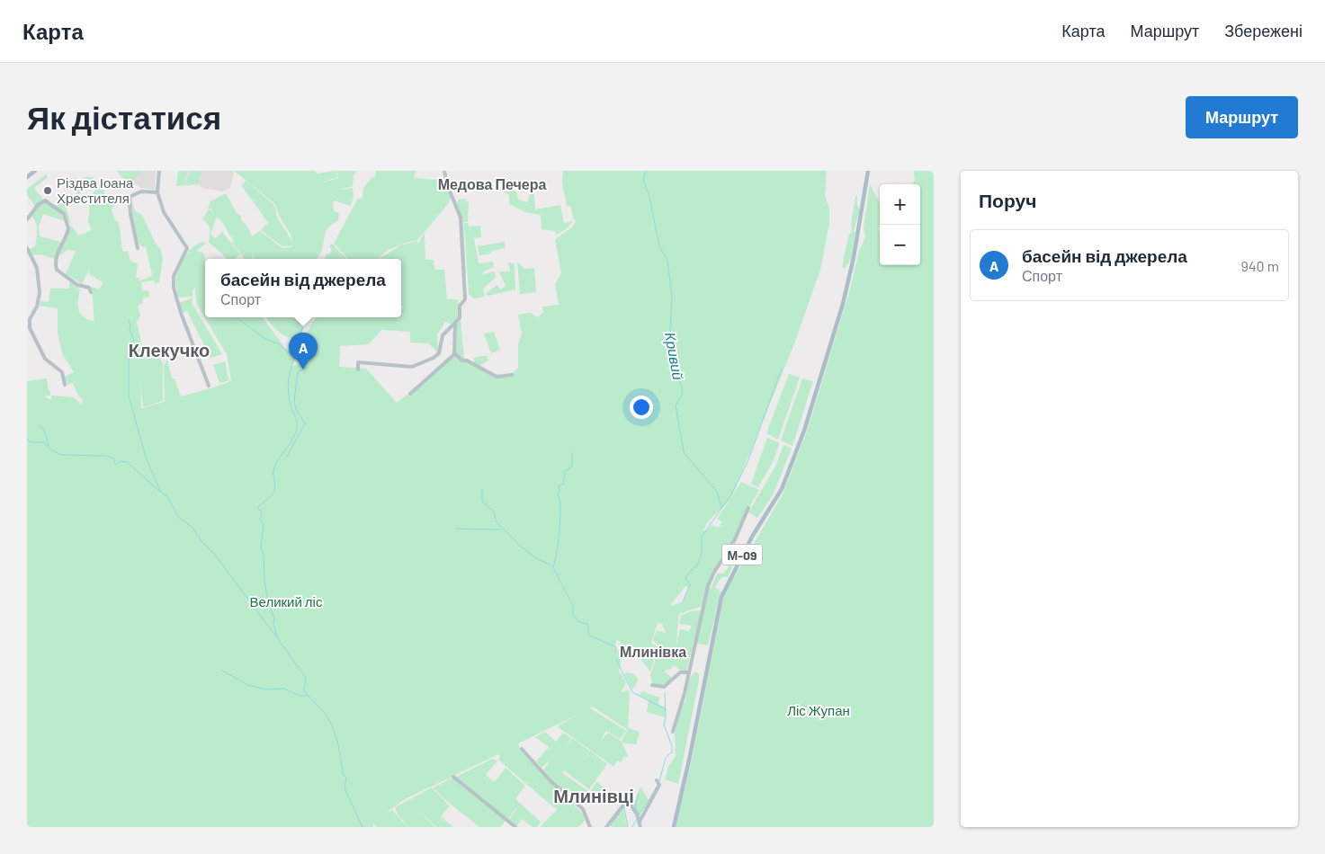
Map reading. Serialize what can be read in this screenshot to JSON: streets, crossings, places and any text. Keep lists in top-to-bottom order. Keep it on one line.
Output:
{"streets":{"main road":["М-09"]},"districts":["Медова Печера","Клекучко","Млинівка","Млинівці"],"water":["Кривий"],"parks":["Великий ліс","Ліс Жупан"],"places":["Різдва Іоана Хрестителя"],"page":{"header":"Карта","nav":["Карта","Маршрут","Збережені"],"buttons":"Маршрут","title":"Як дістатися","heading":"Поруч","map_buttons":["+","−"],"list":[{"mark":"A","name":"басейн від джерела","note":"Спорт","value":"940 m"}],"popup":["басейн від джерела","Спорт"],"pins":"A"}}
